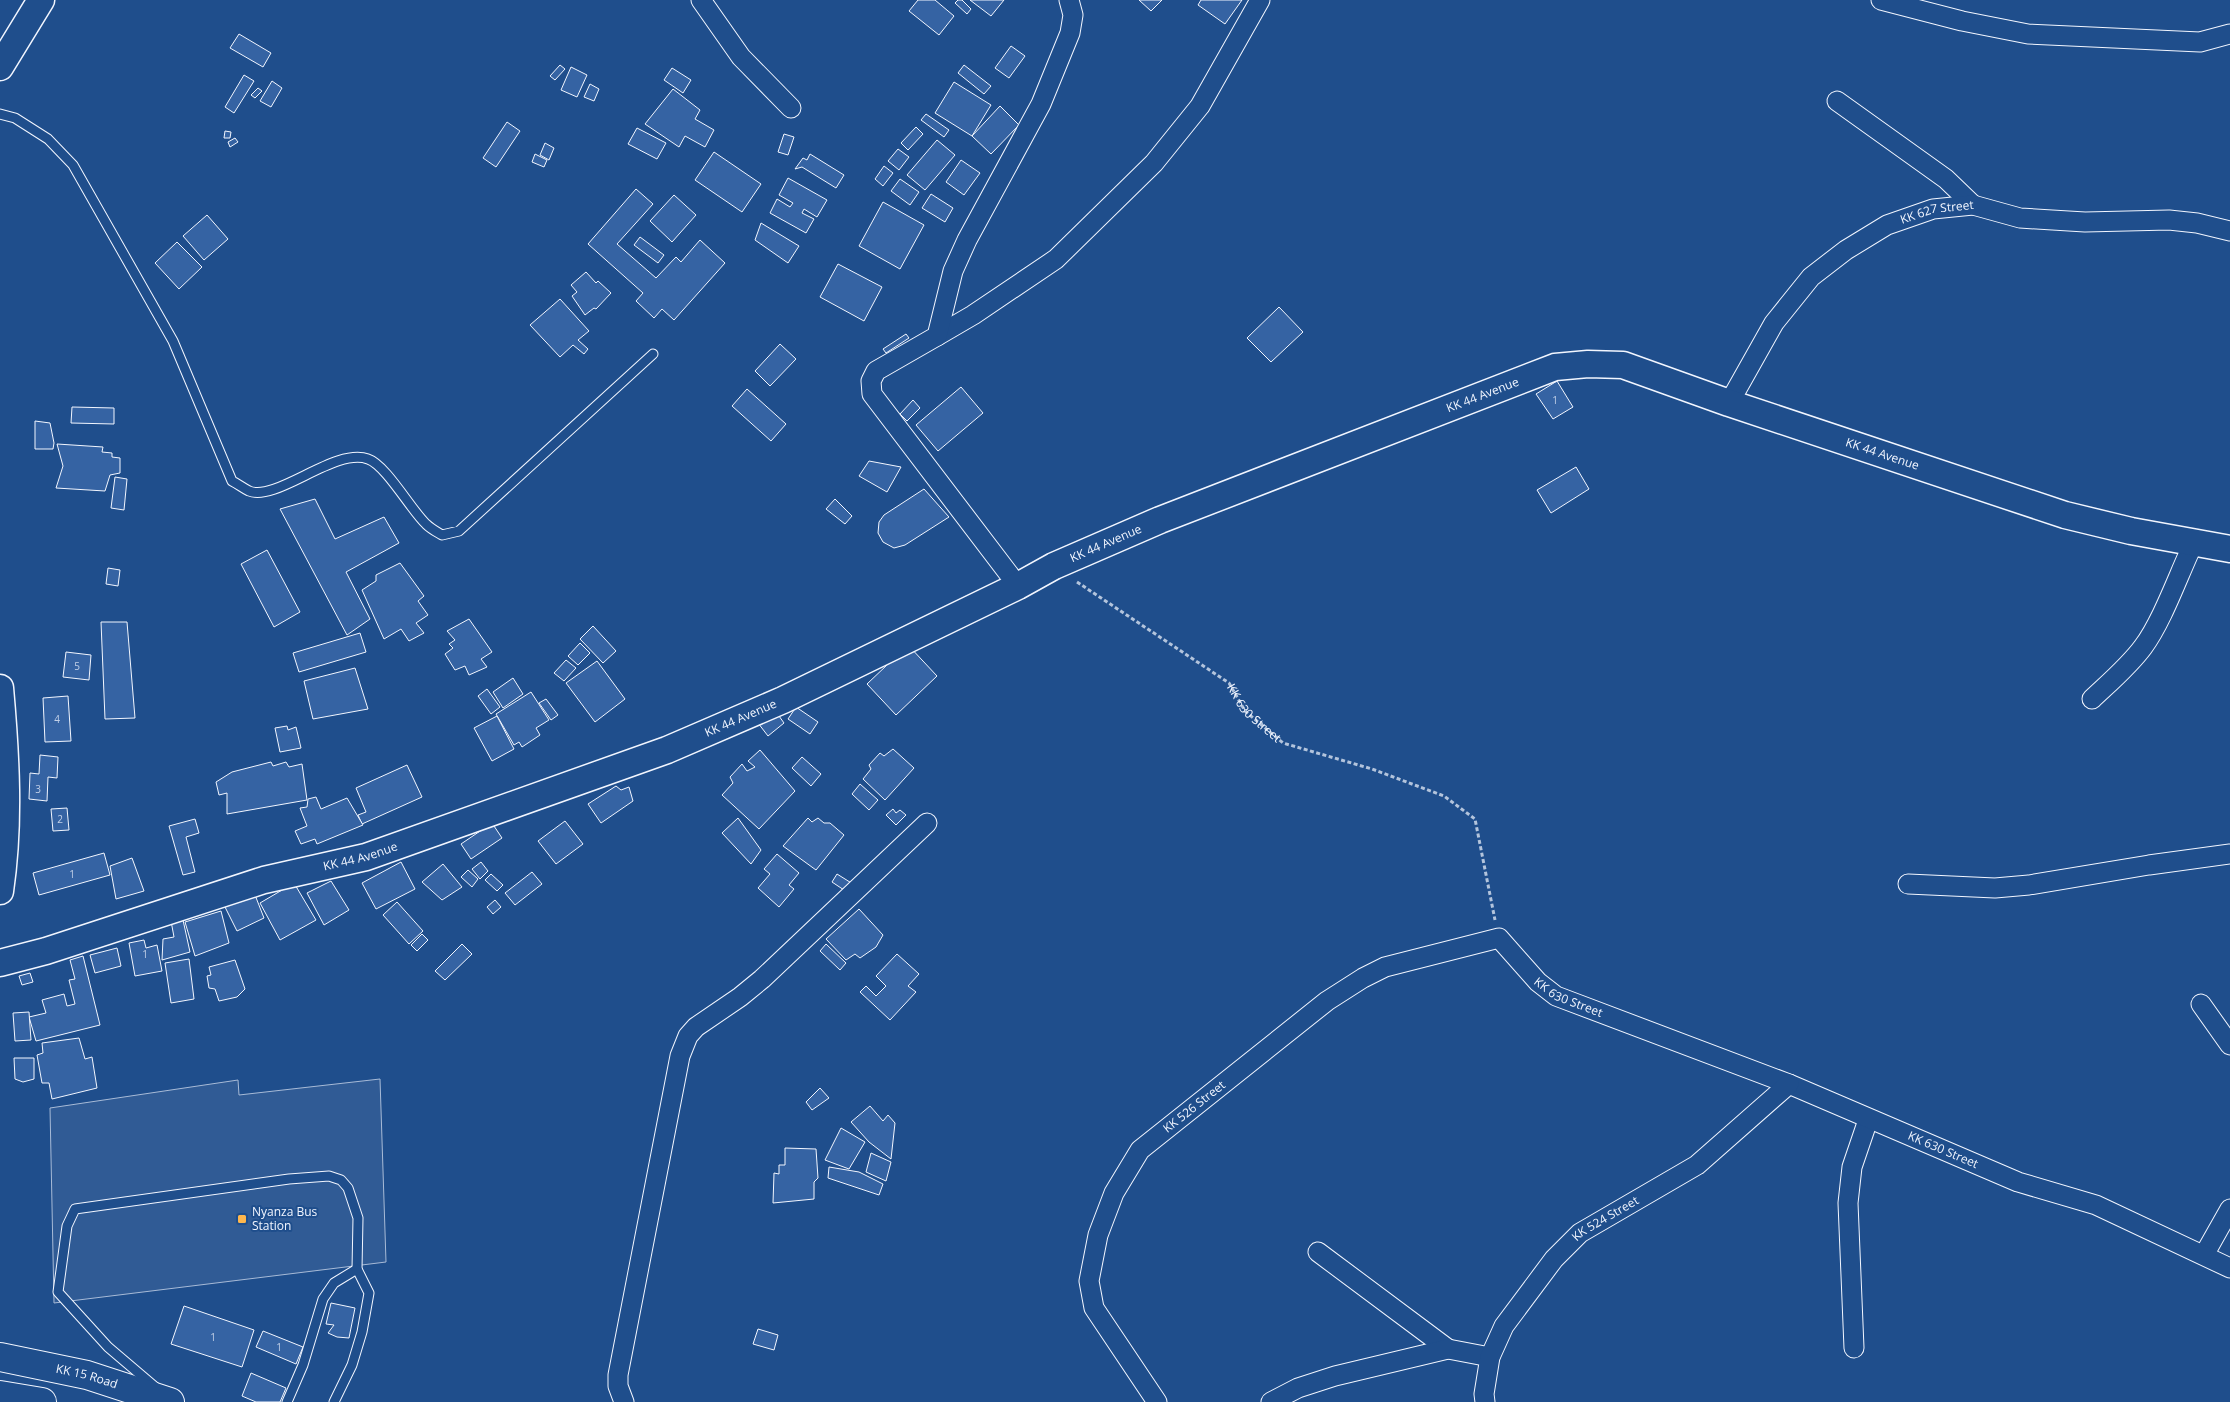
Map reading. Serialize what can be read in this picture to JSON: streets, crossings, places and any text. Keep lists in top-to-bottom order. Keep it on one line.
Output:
{"streets":{"highway":["KK 15 Road"],"main road":["KK 44 Avenue"],"street":["KK 627 Street","KK 630 Street","KK 526 Street","KK 524 Street"]},"crossings":[["KK 627 Street","KK 44 Avenue"],["KK 44 Avenue","KK 630 Street"],["KK 630 Street","KK 526 Street"],["KK 630 Street","KK 524 Street"]],"places":{"transit":["Nyanza Bus Station"]},"house_numbers":["1","5","4","3","2","1","1","1","1"]}
